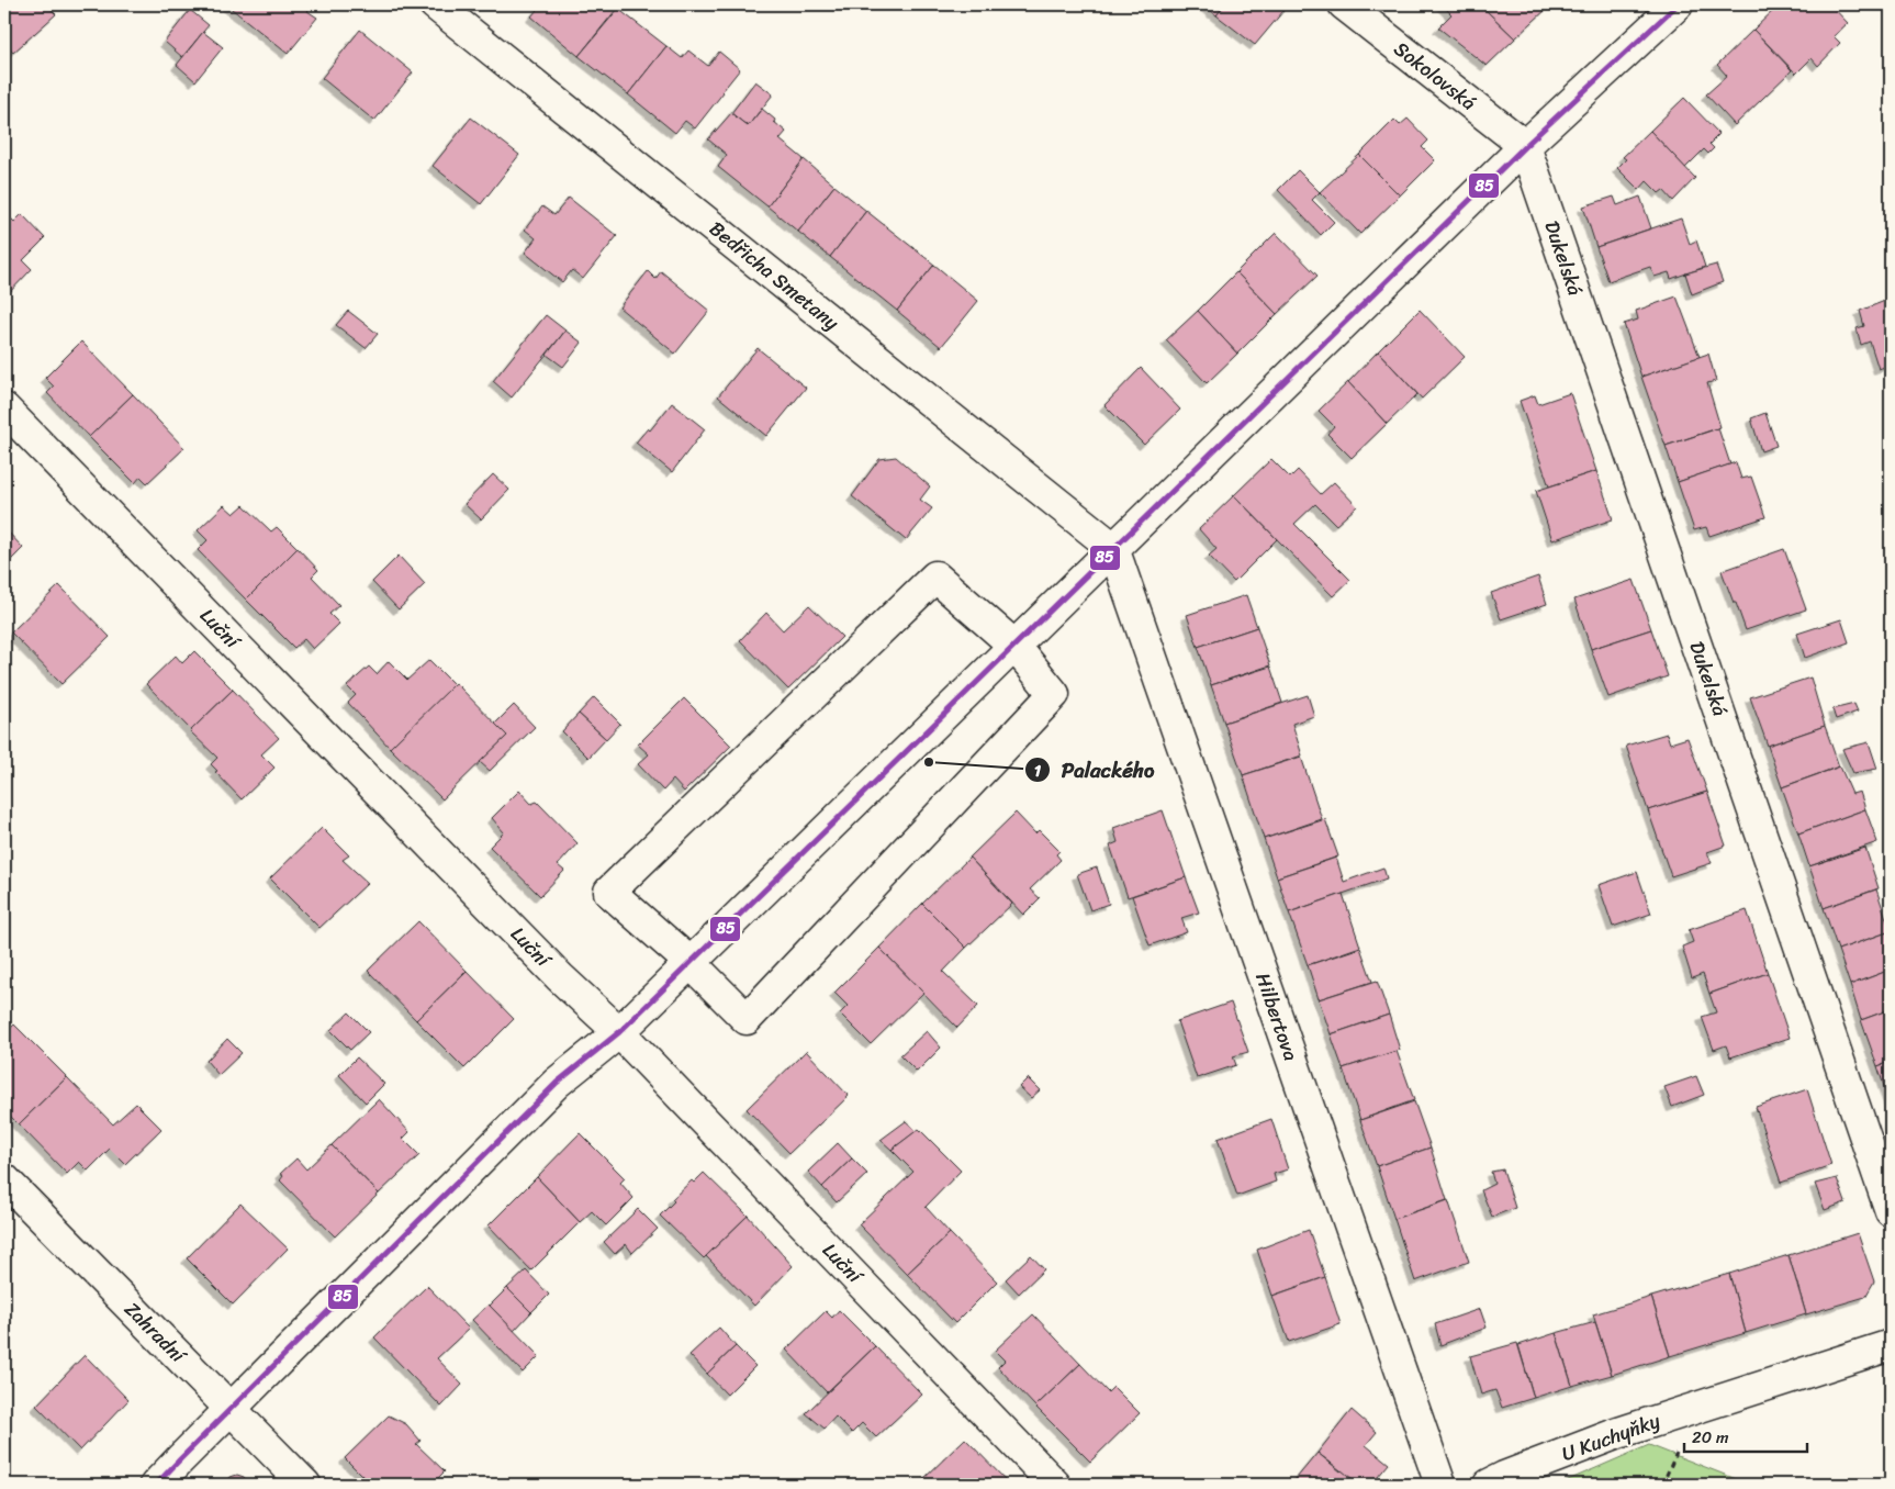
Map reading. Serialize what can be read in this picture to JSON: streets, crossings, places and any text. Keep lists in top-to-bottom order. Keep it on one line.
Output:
{"streets":{"street":["Sokolovská","Dukelská","Bedřicha Smetany","Luční","Hilbertova","Zahradní","U Kuchyňky"]},"crossings":[["Sokolovská","Dukelská"],["Bedřicha Smetany","Hilbertova"]],"places":["Palackého"],"lines":["transit line 85"],"scale_bar":"20 m"}
